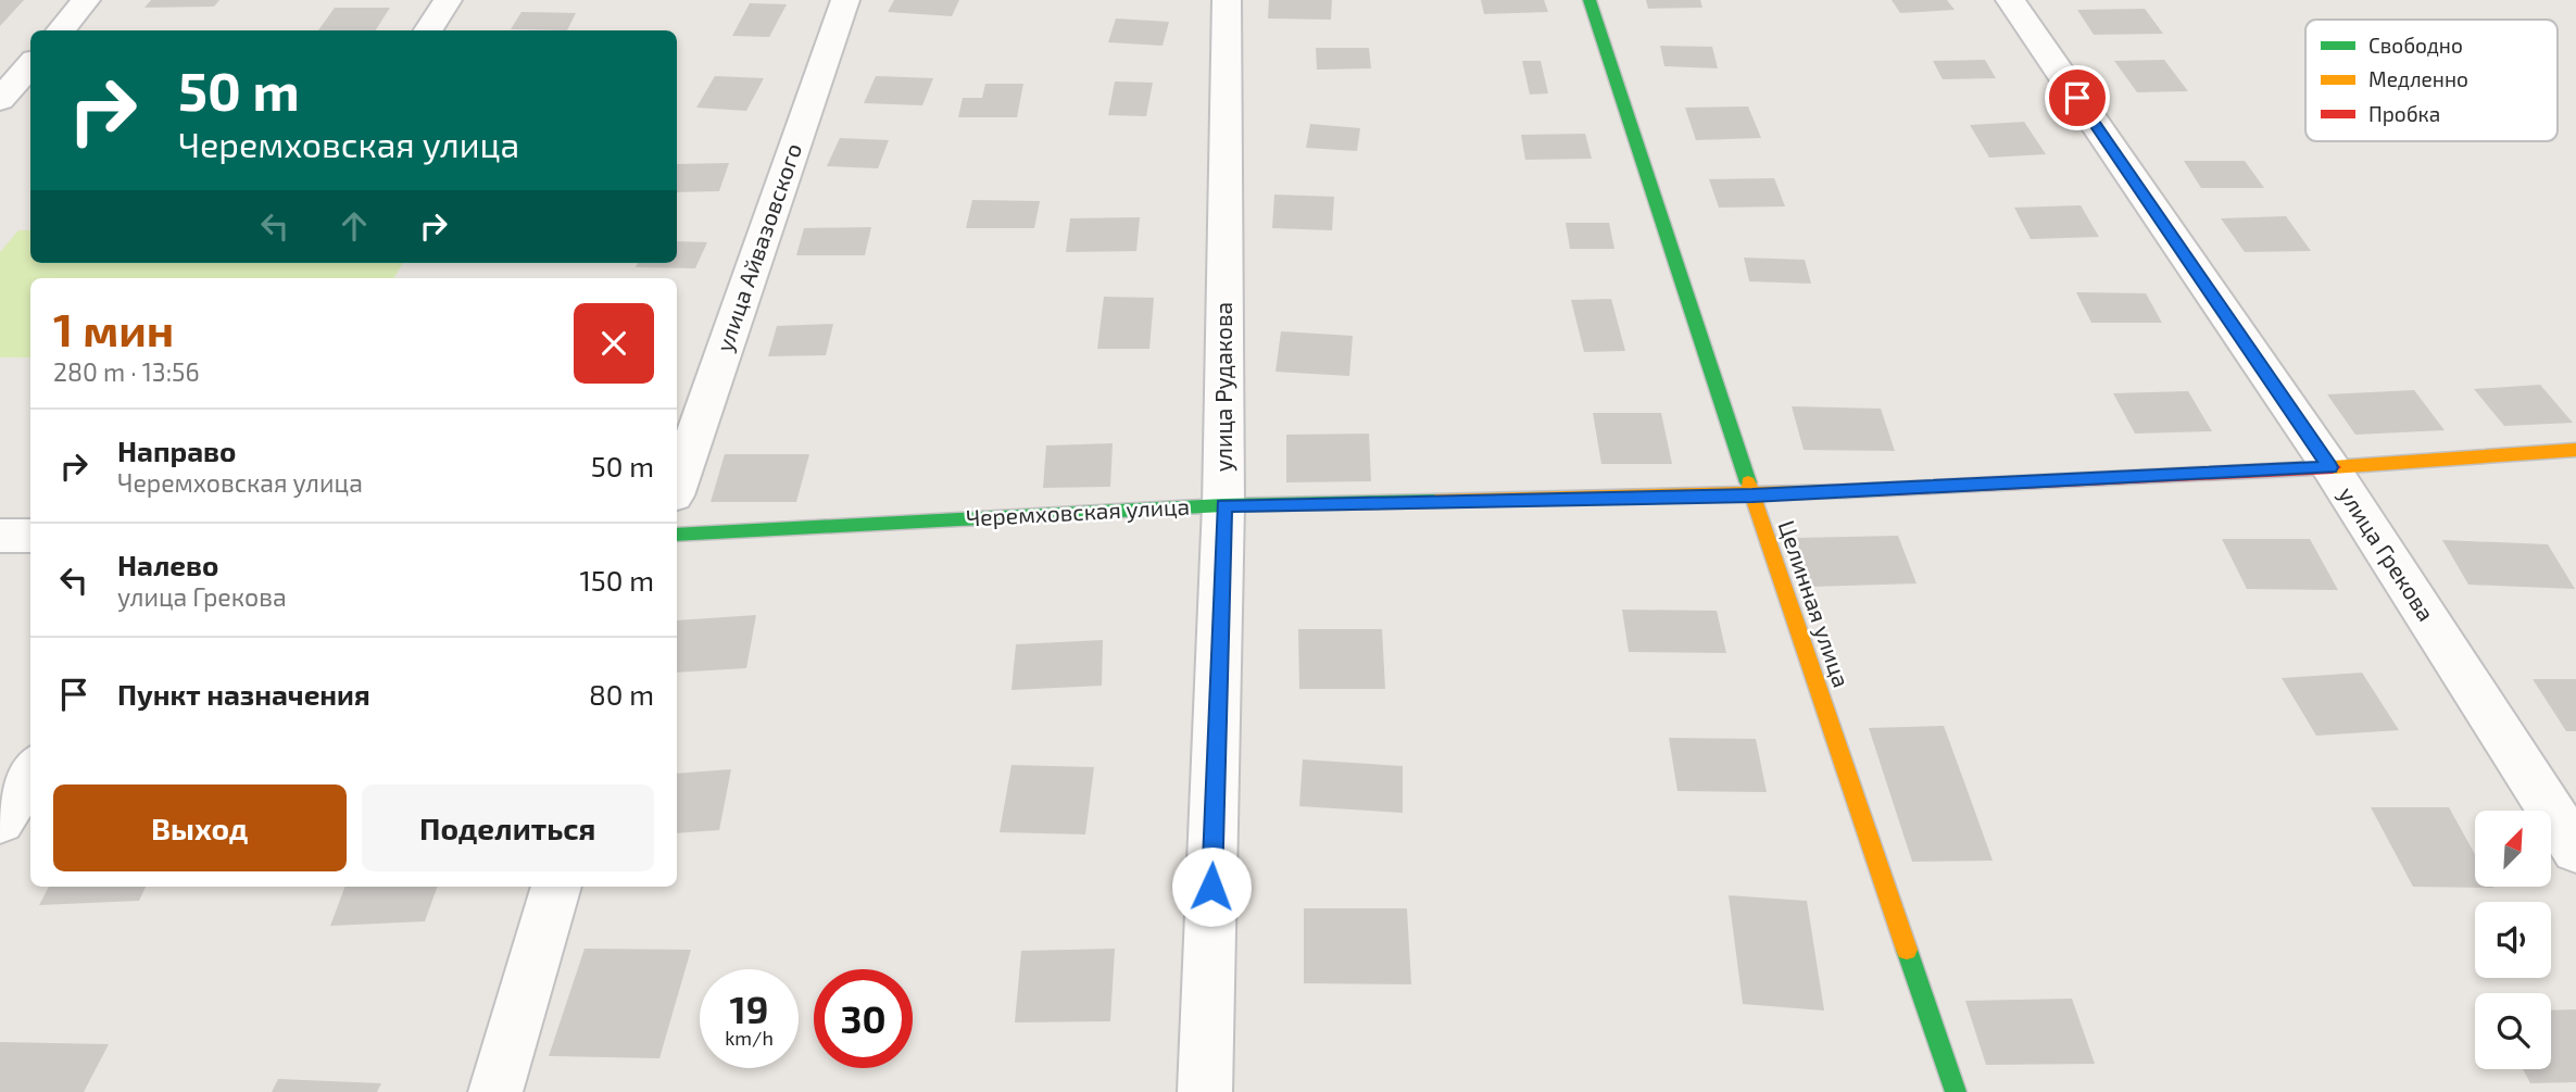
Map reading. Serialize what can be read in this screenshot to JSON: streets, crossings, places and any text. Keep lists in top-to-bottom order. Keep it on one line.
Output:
{"streets":{"street":["улица Айвазовского","улица Рудакова","Черемховская улица","улица Грекова","Целинная улица"]},"crossings":[["улица Рудакова","Черемховская улица"],["Черемховская улица","улица Грекова"],["Черемховская улица","Целинная улица"]],"legend":["Свободно","Медленно","Пробка"],"north":"top right","page":{"turn":["50 m","Черемховская улица"],"heading":["1 мин","280 m · 13:56"],"list":[{"name":"Направо","note":"Черемховская улица","value":"50 m"},{"name":"Налево","note":"улица Грекова","value":"150 m"},{"name":"Пункт назначения","value":"80 m"}],"buttons":["Выход","Поделиться"],"speed":"19 km/h","limit":"30"}}
